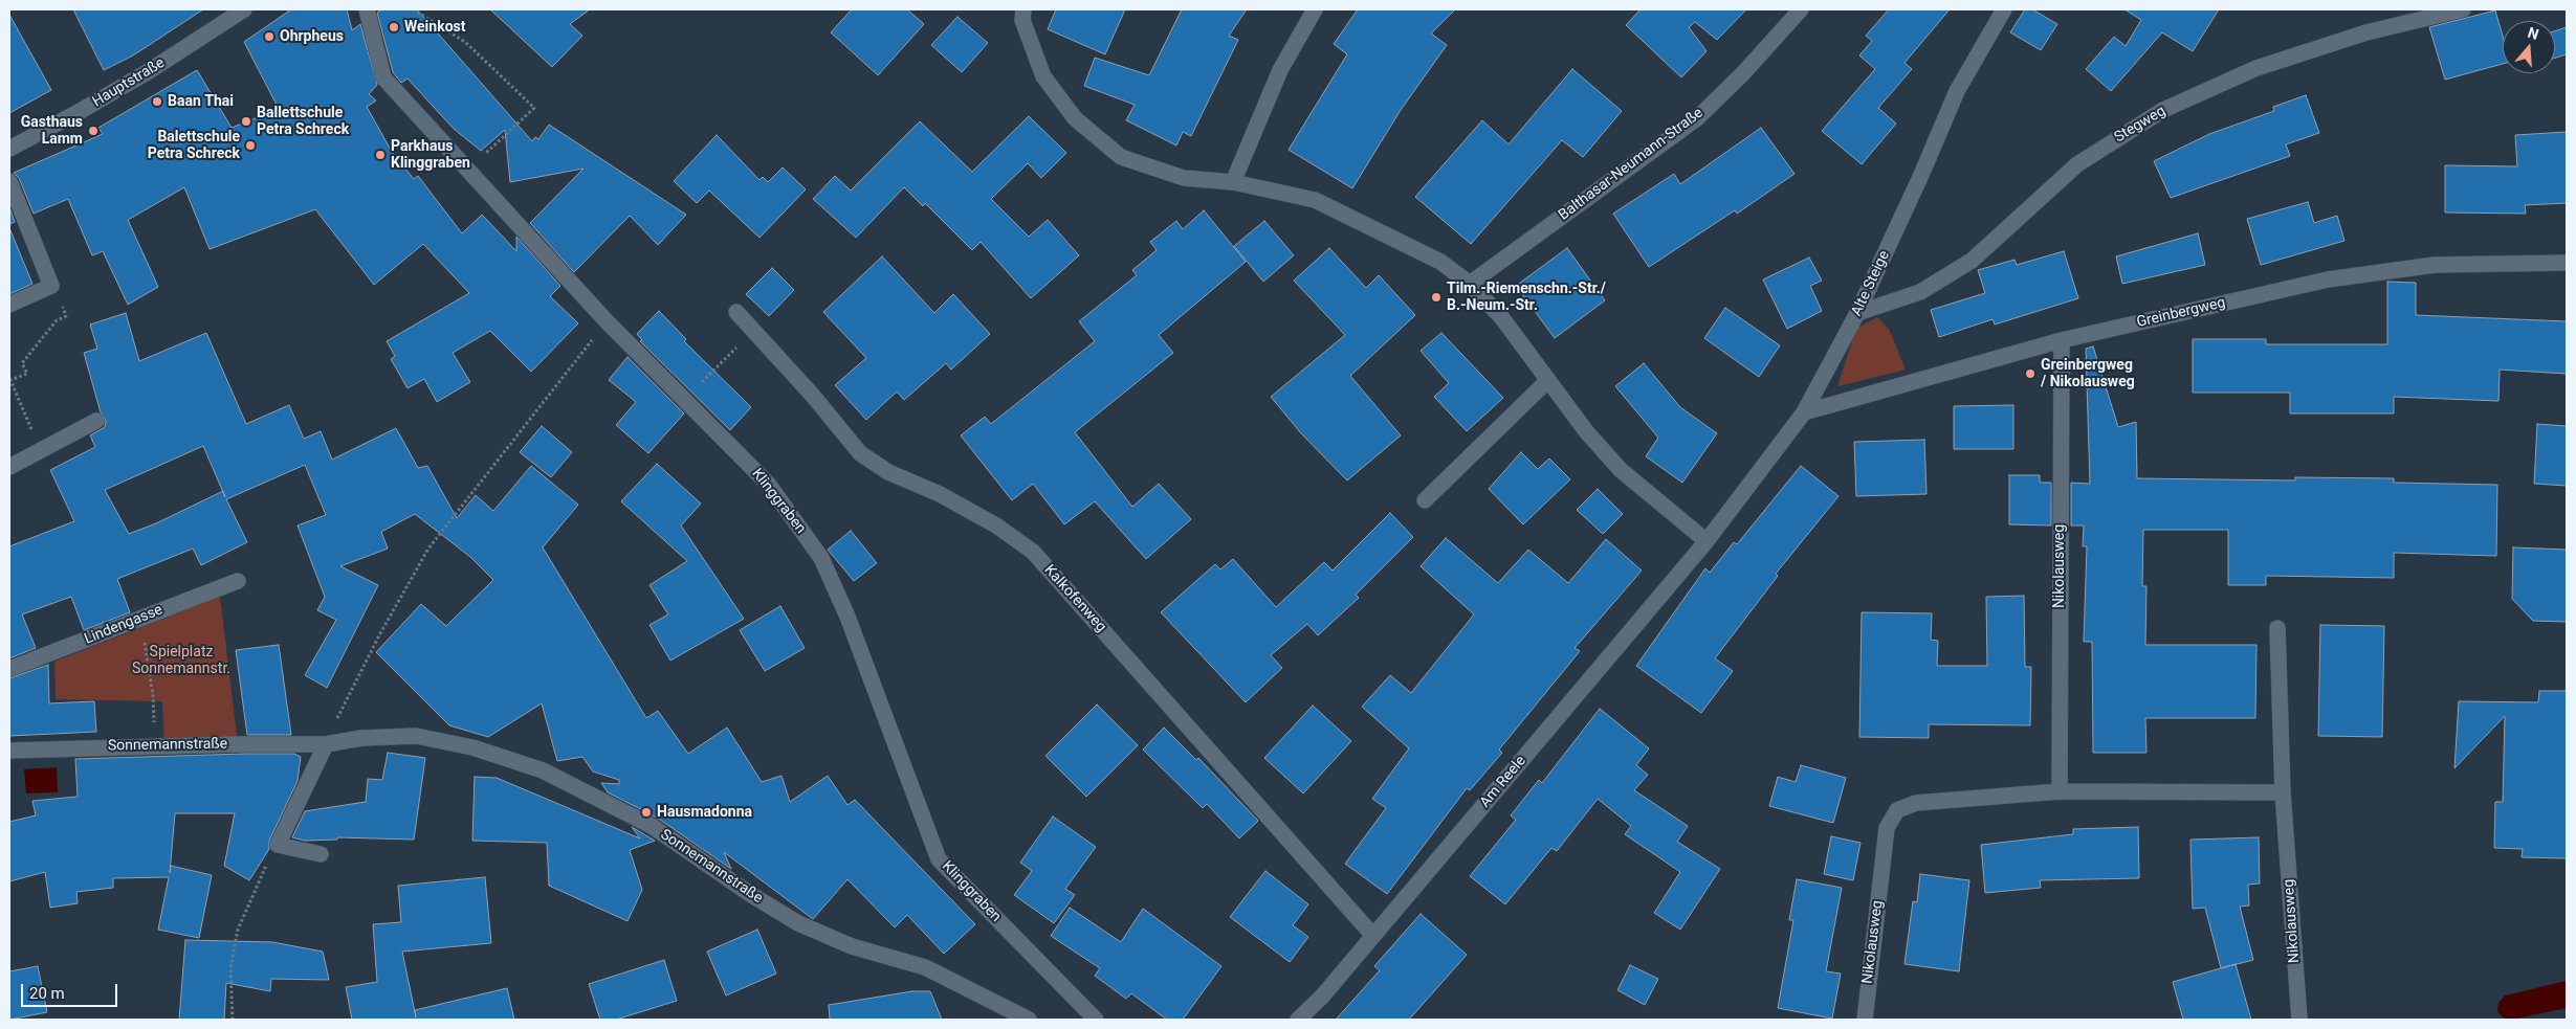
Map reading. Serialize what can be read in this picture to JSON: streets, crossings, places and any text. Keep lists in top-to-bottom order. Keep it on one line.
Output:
{"streets":{"street":["Hauptstraße","Stegweg","Balthasar-Neumann-Straße","Alte Steige","Greinbergweg","Klinggraben","Nikolausweg","Kalkofenweg","Lindengasse","Sonnemannstraße","Am Reele"]},"crossings":[["Stegweg","Alte Steige"],["Alte Steige","Greinbergweg"],["Alte Steige","Am Reele"],["Greinbergweg","Nikolausweg"],["Kalkofenweg","Am Reele"]],"parks":["Spielplatz Sonnemannstr."],"places":["Weinkost","Ohrpheus","Baan Thai","Ballettschule Petra Schreck","Gasthaus Lamm","Balettschule Petra Schreck","Parkhaus Klinggraben","Tilm.-Riemenschn.-Str./ B.-Neum.-Str.","Greinbergweg / Nikolausweg","Hausmadonna"],"scale_bar":"20 m","north":"top"}
